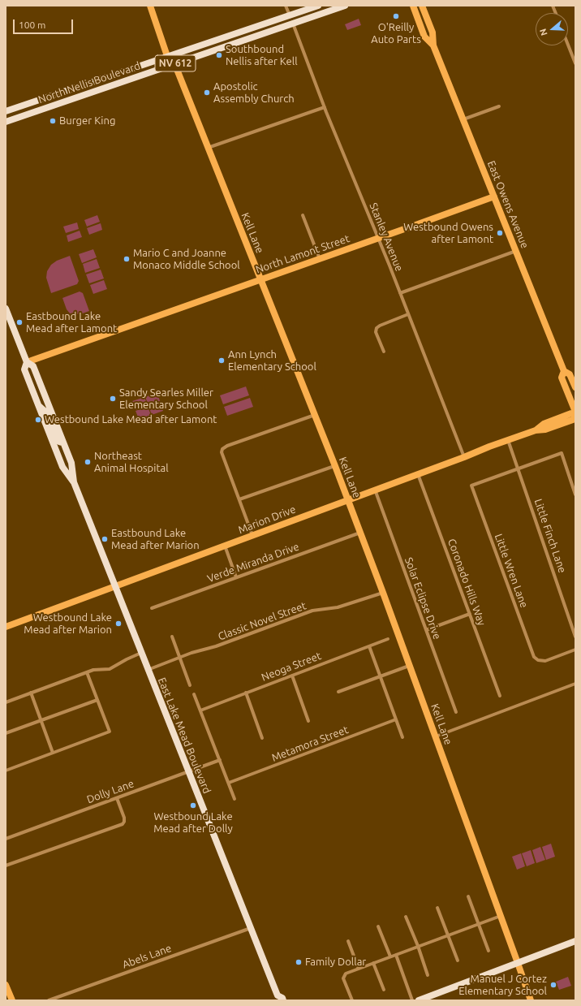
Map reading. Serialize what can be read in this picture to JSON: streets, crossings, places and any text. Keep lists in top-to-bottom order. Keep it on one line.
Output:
{"streets":{"main road":["NV 612","North Nellis Boulevard","East Lake Mead Boulevard"],"street":["East Owens Avenue","Kell Lane","Stanley Avenue","North Lamont Street","Marion Drive","Little Finch Lane","Verde Miranda Drive","Little Wren Lane","Coronado Hills Way","Solar Eclipse Drive","Classic Novel Street","Neoga Street","Metamora Street","Dolly Lane","Abels Lane"]},"crossings":[["North Nellis Boulevard","Kell Lane"],["North Nellis Boulevard","Stanley Avenue"],["East Owens Avenue","North Lamont Street"],["Kell Lane","North Lamont Street"],["Kell Lane","Marion Drive"],["Kell Lane","Verde Miranda Drive"],["Kell Lane","Classic Novel Street"],["Stanley Avenue","North Lamont Street"],["Stanley Avenue","Marion Drive"],["North Lamont Street","East Lake Mead Boulevard"],["Marion Drive","Little Finch Lane"],["Marion Drive","Coronado Hills Way"],["Marion Drive","Solar Eclipse Drive"],["Marion Drive","East Lake Mead Boulevard"],["Little Finch Lane","Little Wren Lane"],["Classic Novel Street","East Lake Mead Boulevard"],["East Lake Mead Boulevard","Dolly Lane"],["East Lake Mead Boulevard","Abels Lane"]],"places":["O'Reilly Auto Parts","Southbound Nellis after Kell","Apostolic Assembly Church","Burger King","Westbound Owens after Lamont","Mario C and Joanne Monaco Middle School","Eastbound Lake Mead after Lamont","Ann Lynch Elementary School","Sandy Searles Miller Elementary School","Westbound Lake Mead after Lamont","Northeast Animal Hospital","Eastbound Lake Mead after Marion","Westbound Lake Mead after Marion","Westbound Lake Mead after Dolly","Family Dollar","Manuel J Cortez Elementary School"],"scale_bar":"100 m","north":"left"}
